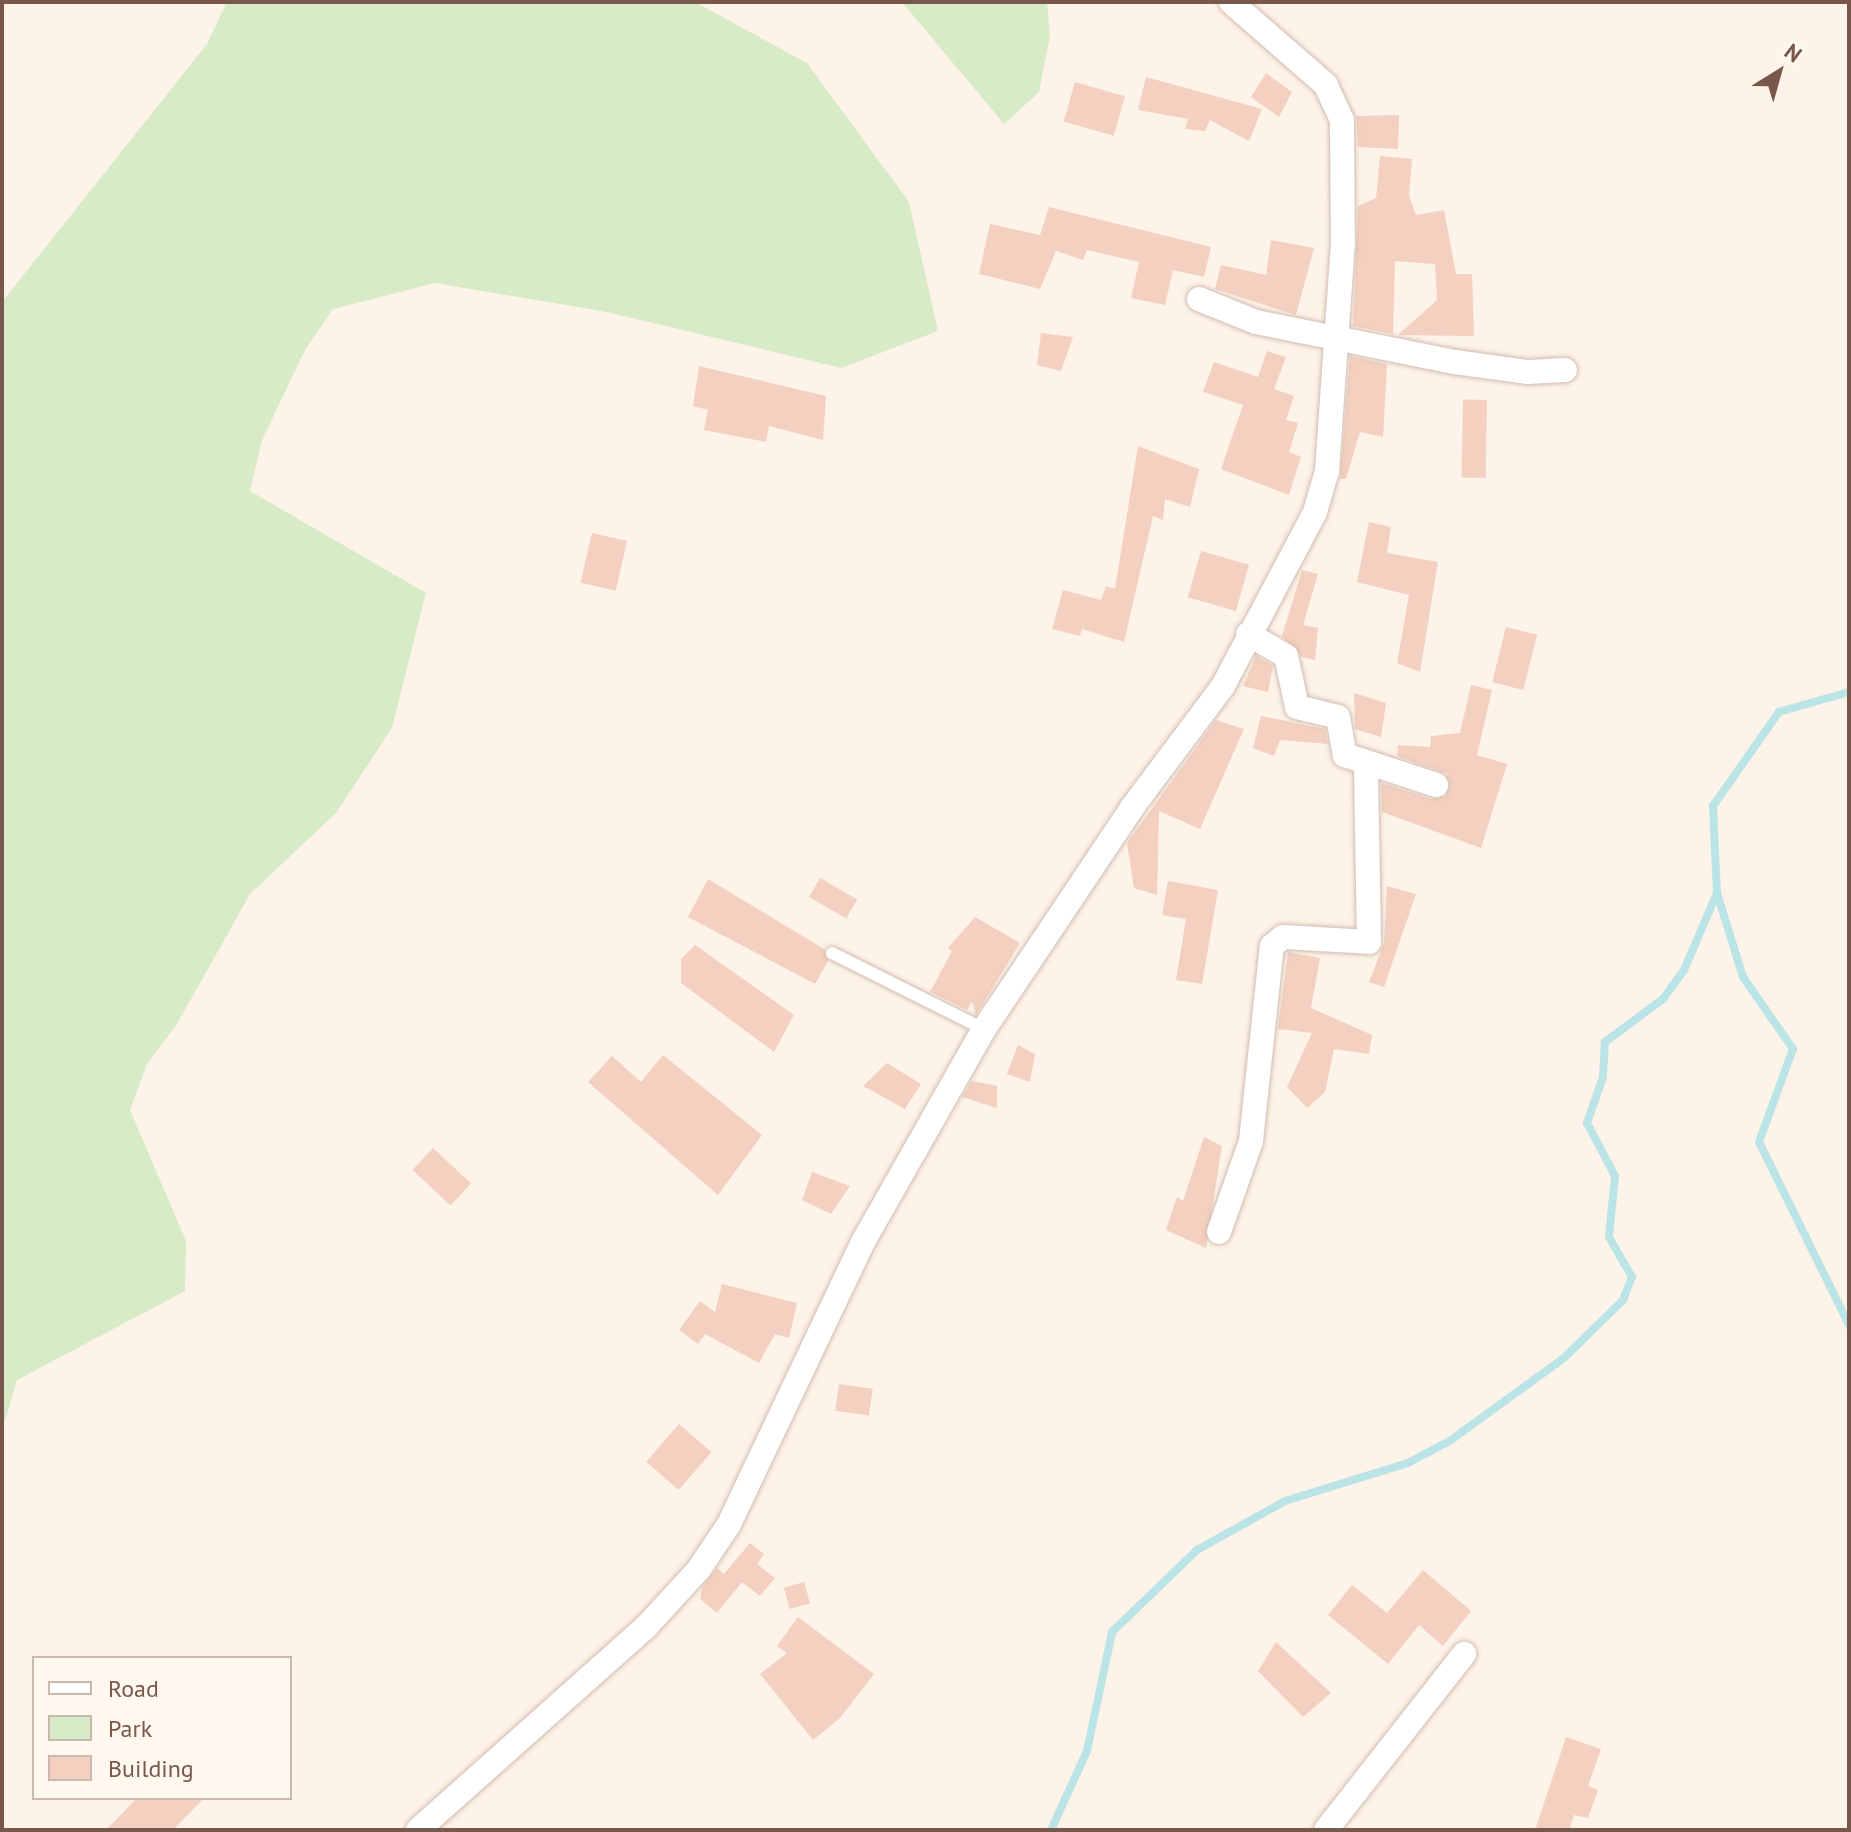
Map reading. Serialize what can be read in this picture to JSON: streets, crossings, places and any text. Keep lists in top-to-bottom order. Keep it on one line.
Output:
{"legend":["Road","Park","Building"],"north":"top right"}
